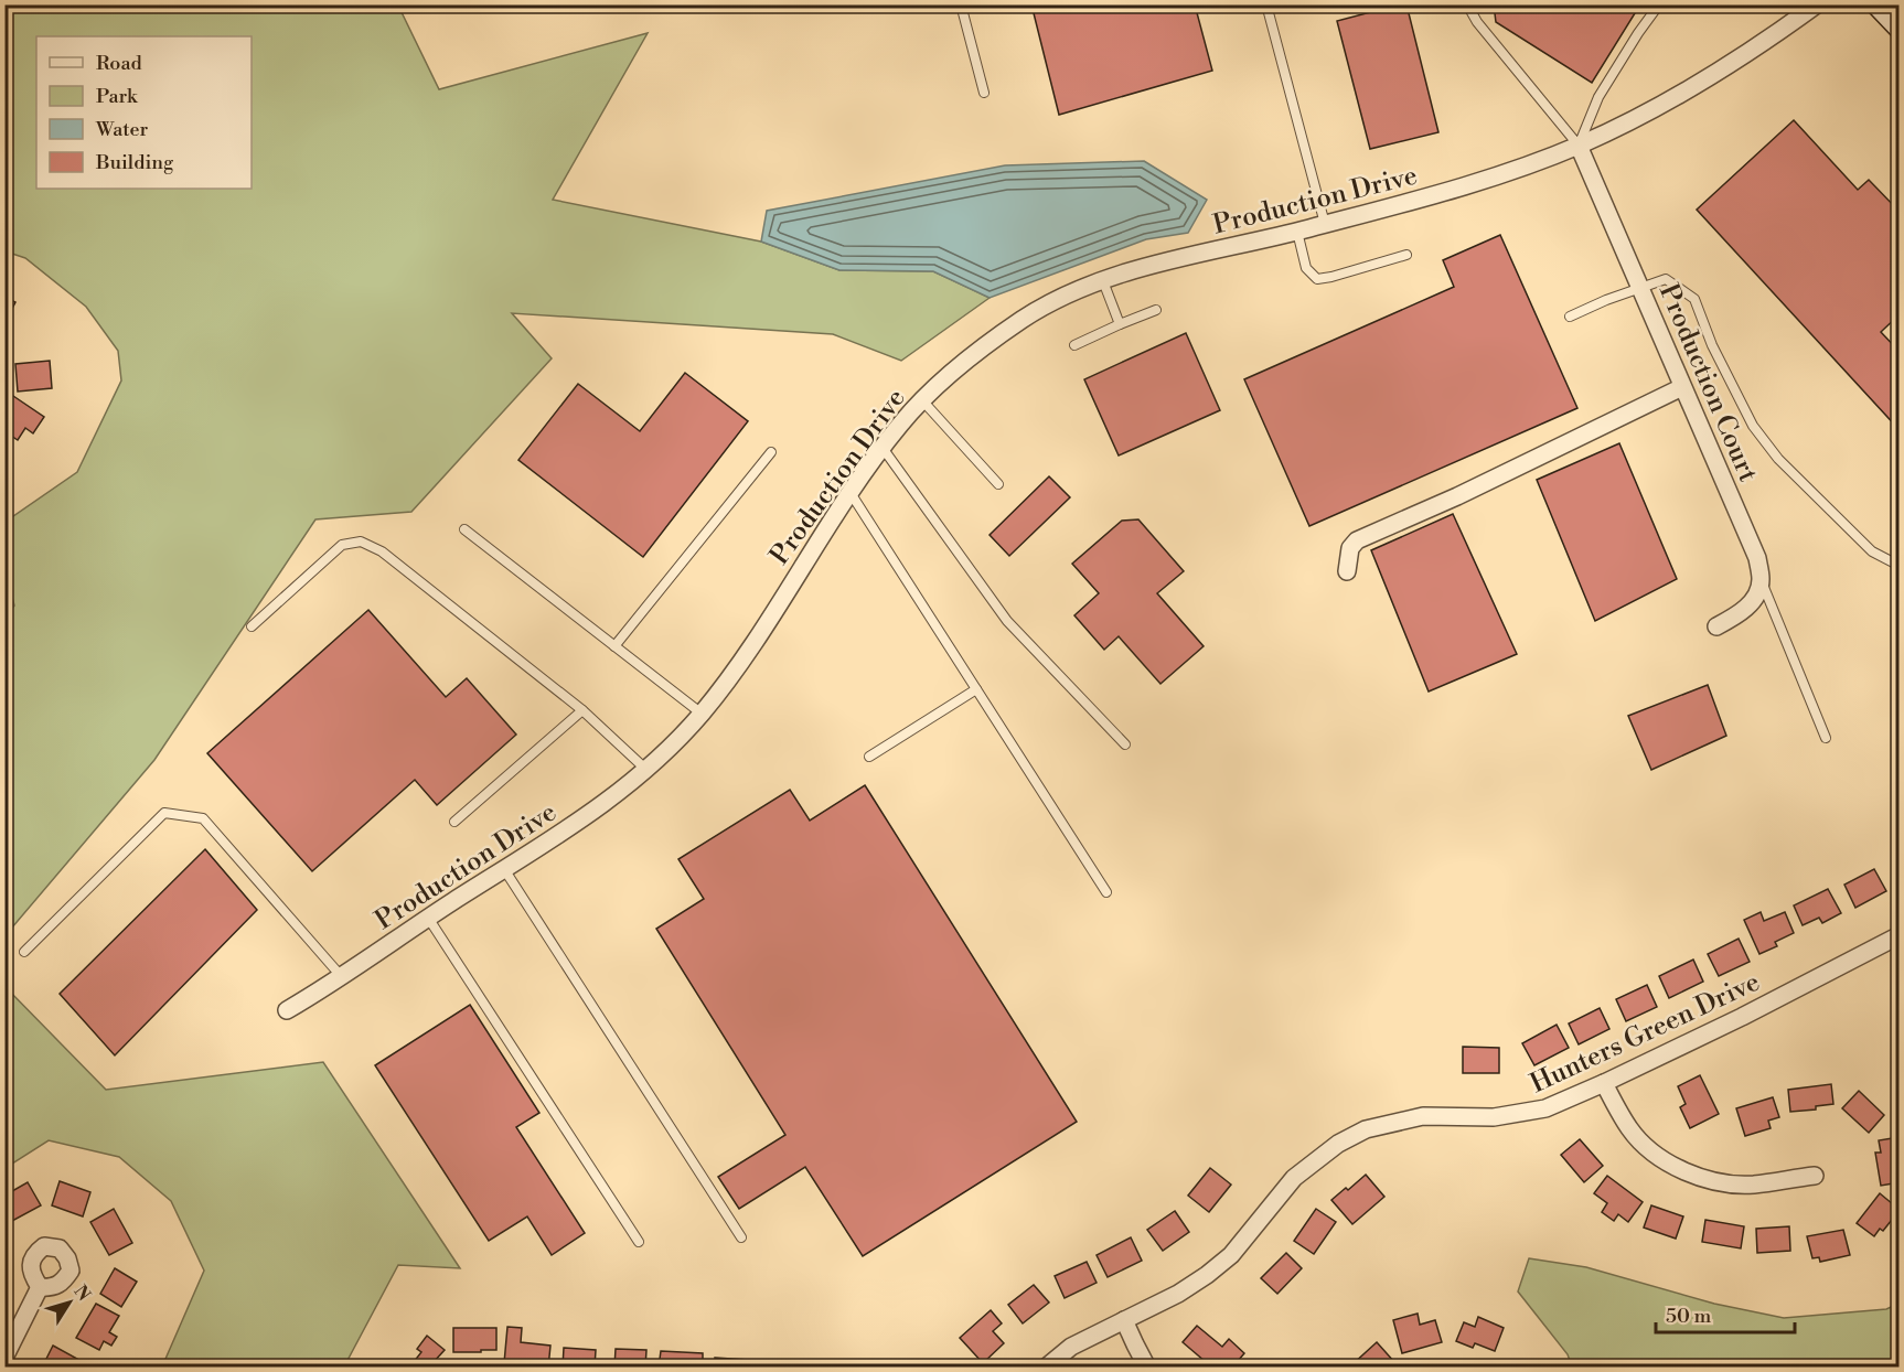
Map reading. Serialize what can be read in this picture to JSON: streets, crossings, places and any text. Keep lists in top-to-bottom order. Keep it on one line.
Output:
{"streets":{"street":["Production Drive","Production Court","Hunters Green Drive"]},"crossings":[["Production Drive","Production Court"]],"legend":["Road","Park","Water","Building"],"scale_bar":"50 m","north":"top right"}
